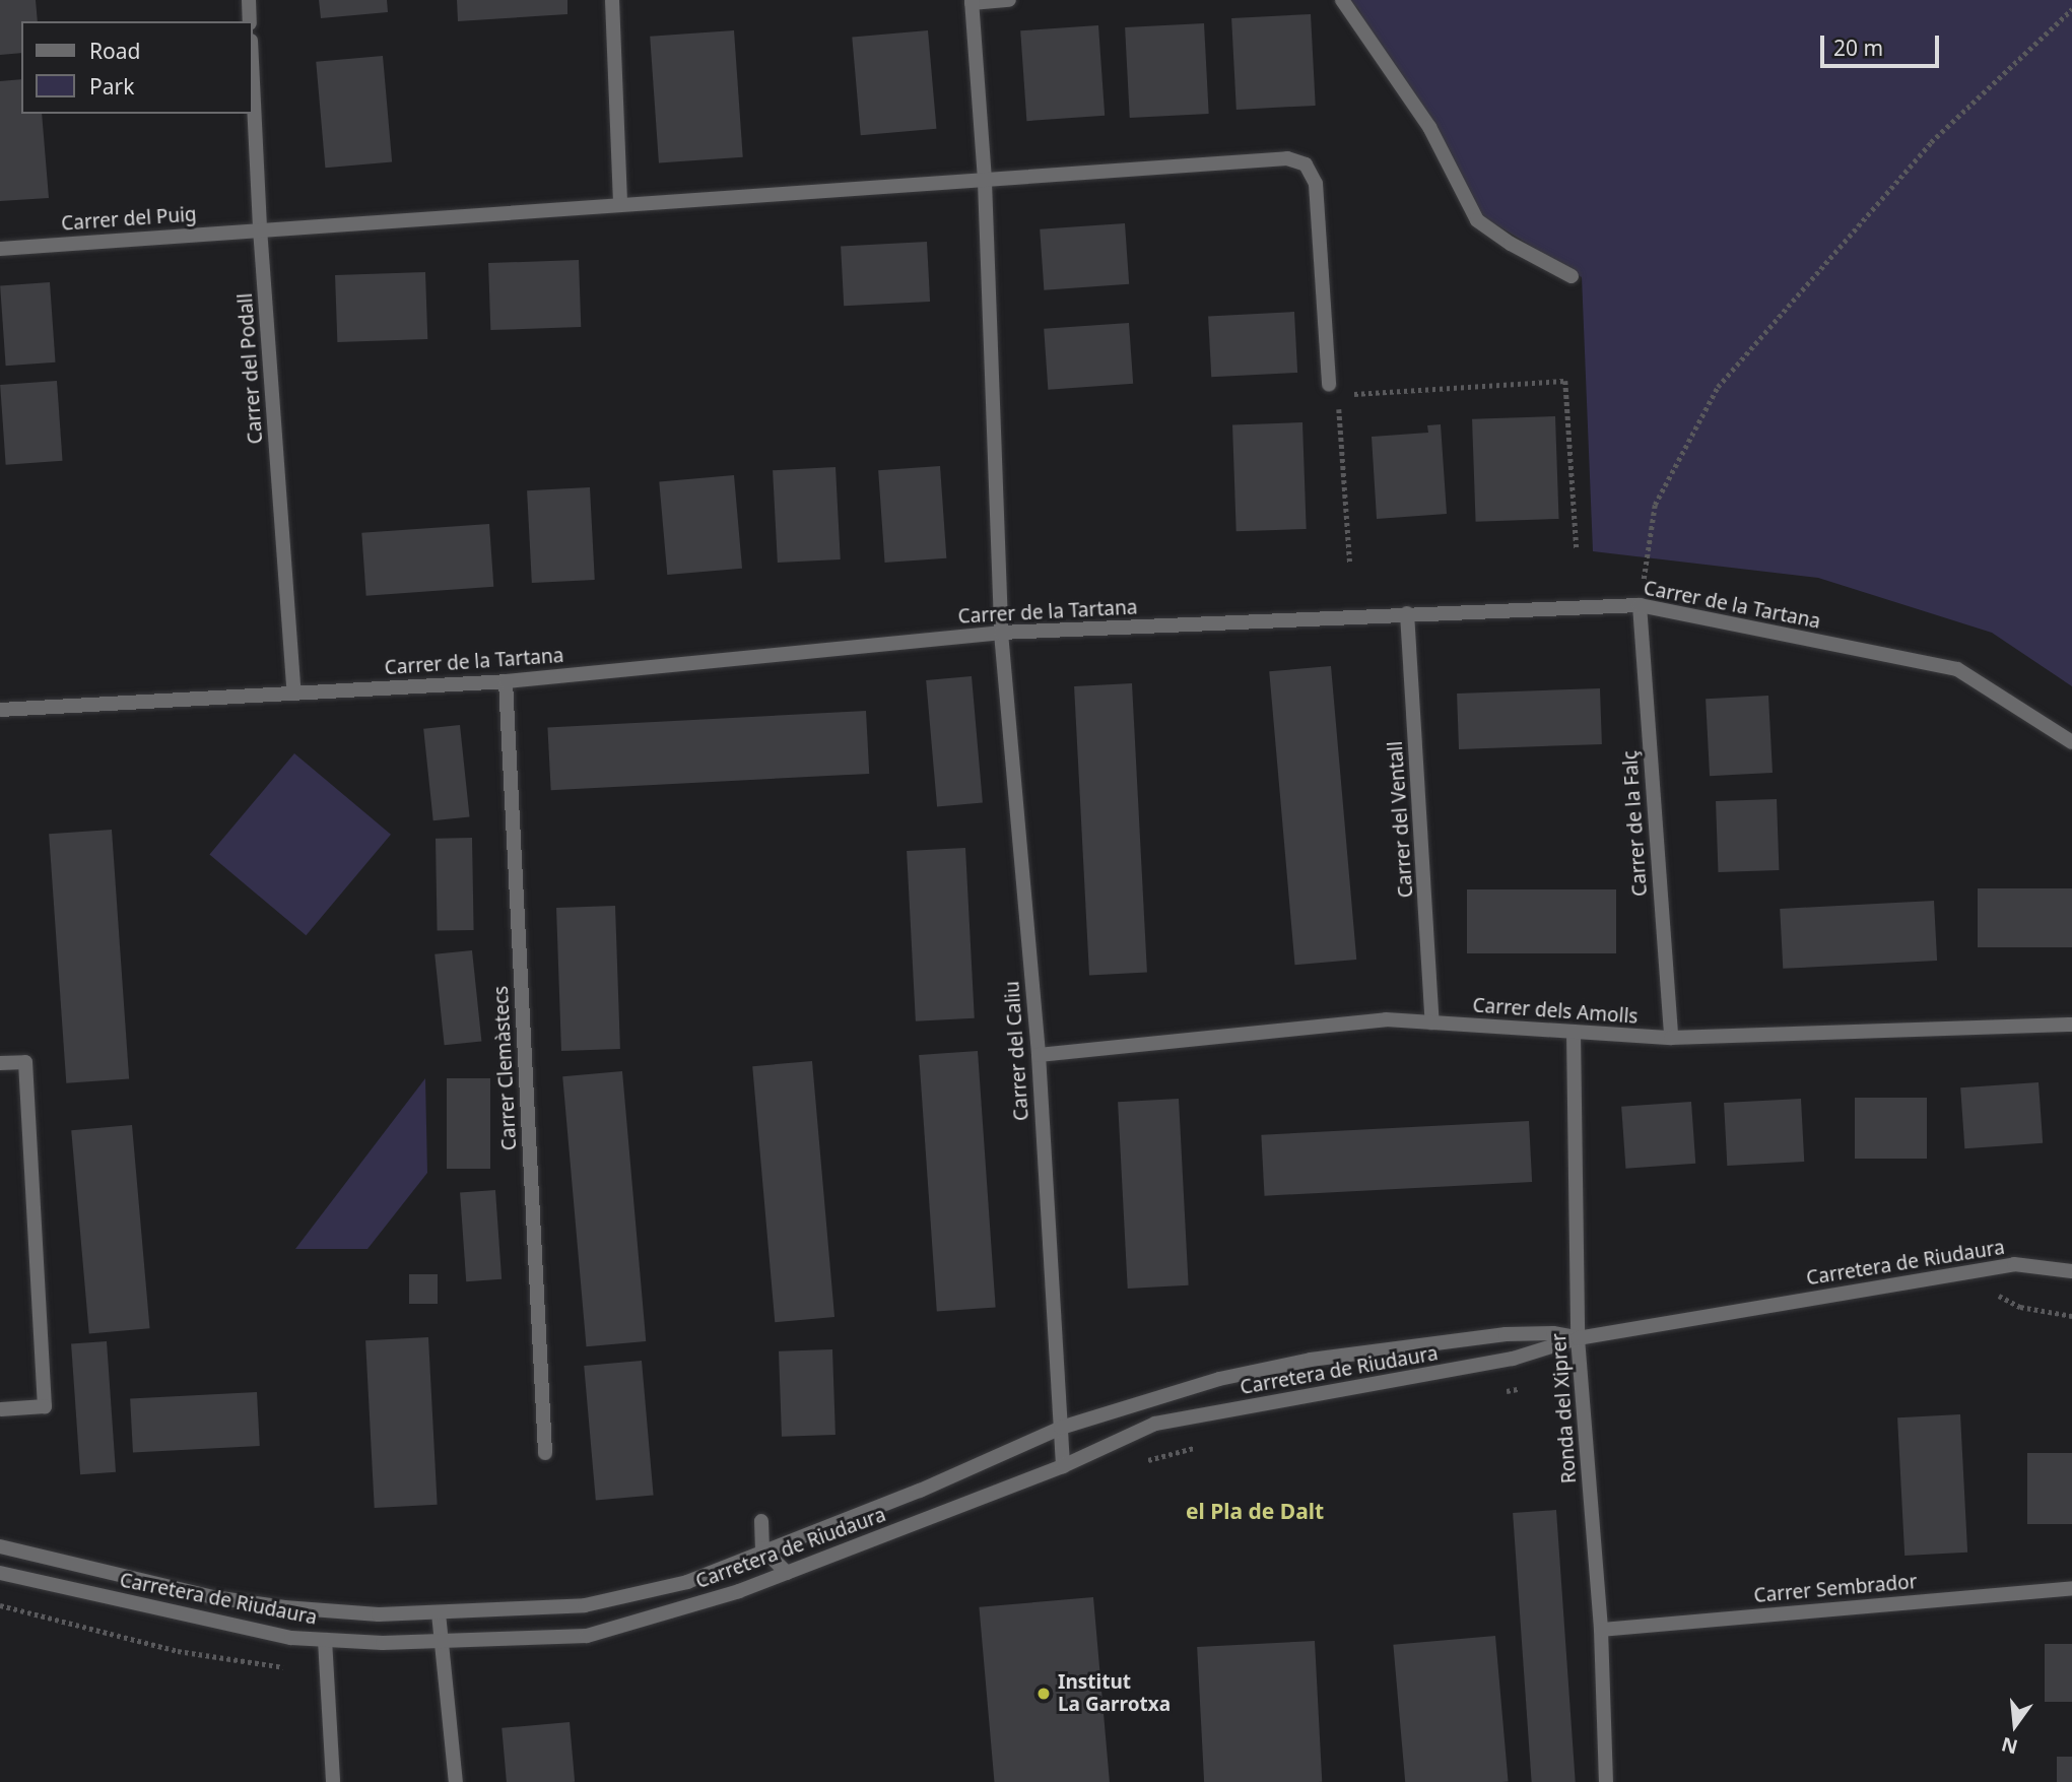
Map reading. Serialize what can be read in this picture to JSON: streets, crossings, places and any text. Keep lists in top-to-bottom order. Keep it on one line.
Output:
{"streets":{"street":["Carrer del Puig","Carrer del Podall","Carrer de la Tartana","Carrer del Ventall","Carrer de la Falç","Carrer dels Amolls","Carrer del Caliu","Carrer Clemàstecs","Carretera de Riudaura","Ronda del Xiprer","Carrer Sembrador"]},"crossings":[["Carrer del Puig","Carrer del Podall"],["Carrer del Puig","Carrer del Caliu"],["Carrer del Podall","Carrer de la Tartana"],["Carrer de la Tartana","Carrer del Ventall"],["Carrer de la Tartana","Carrer de la Falç"],["Carrer de la Tartana","Carrer del Caliu"],["Carrer de la Tartana","Carrer Clemàstecs"],["Carrer del Ventall","Carrer dels Amolls"],["Carrer de la Falç","Carrer dels Amolls"],["Carrer dels Amolls","Carrer del Caliu"],["Carrer dels Amolls","Ronda del Xiprer"],["Carrer del Caliu","Carretera de Riudaura"],["Carretera de Riudaura","Ronda del Xiprer"],["Ronda del Xiprer","Carrer Sembrador"]],"districts":["el Pla de Dalt"],"places":["Institut La Garrotxa"],"legend":["Road","Park"],"scale_bar":"20 m","north":"bottom"}
